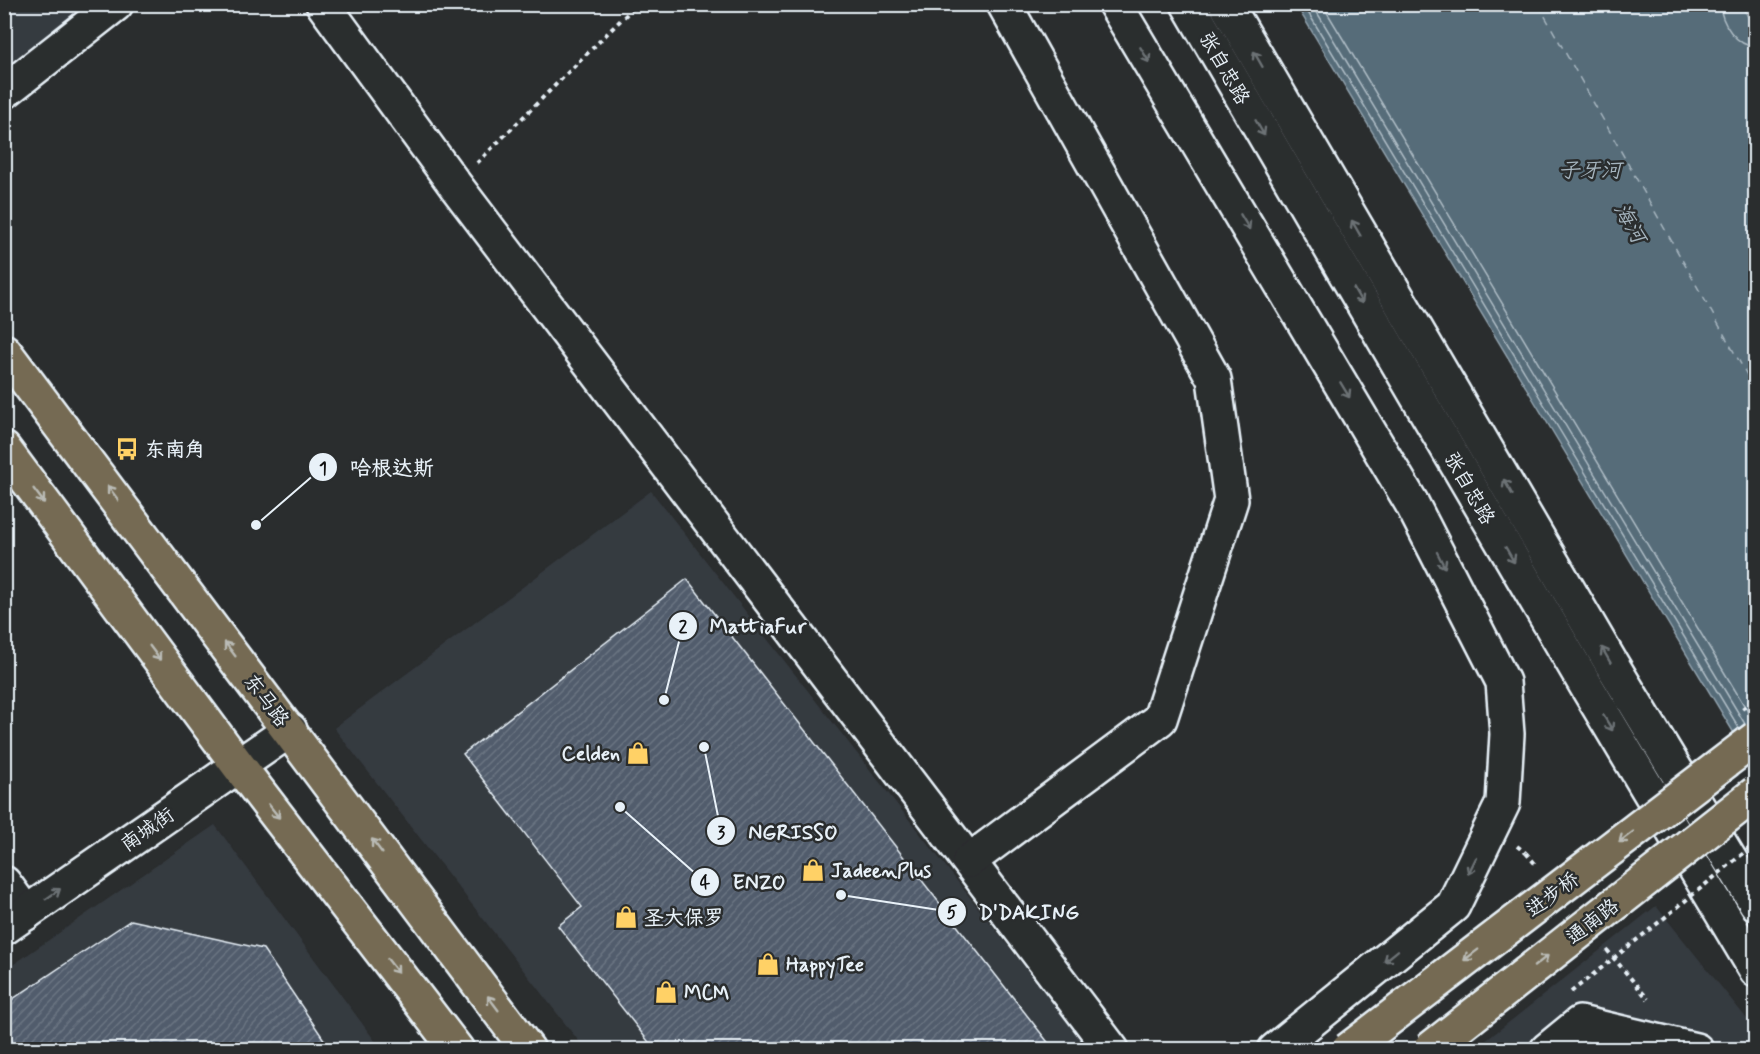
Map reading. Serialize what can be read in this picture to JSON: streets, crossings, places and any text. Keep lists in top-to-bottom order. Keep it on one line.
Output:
{"streets":{"main road":["东马路","进步桥","通南路"],"street":["张自忠路","南城街"]},"crossings":[["东马路","南城街"]],"one_way":["南城街","进步桥","通南路"],"water":["子牙河","海河"],"places":{"bus stop":["东南角"],"other":["哈根达斯","MattiaFur","NGRISSO","ENZO","D'DAKING"],"shop":["Celden","JadeenPlus","圣大保罗","HappyTee","MCM"]}}
